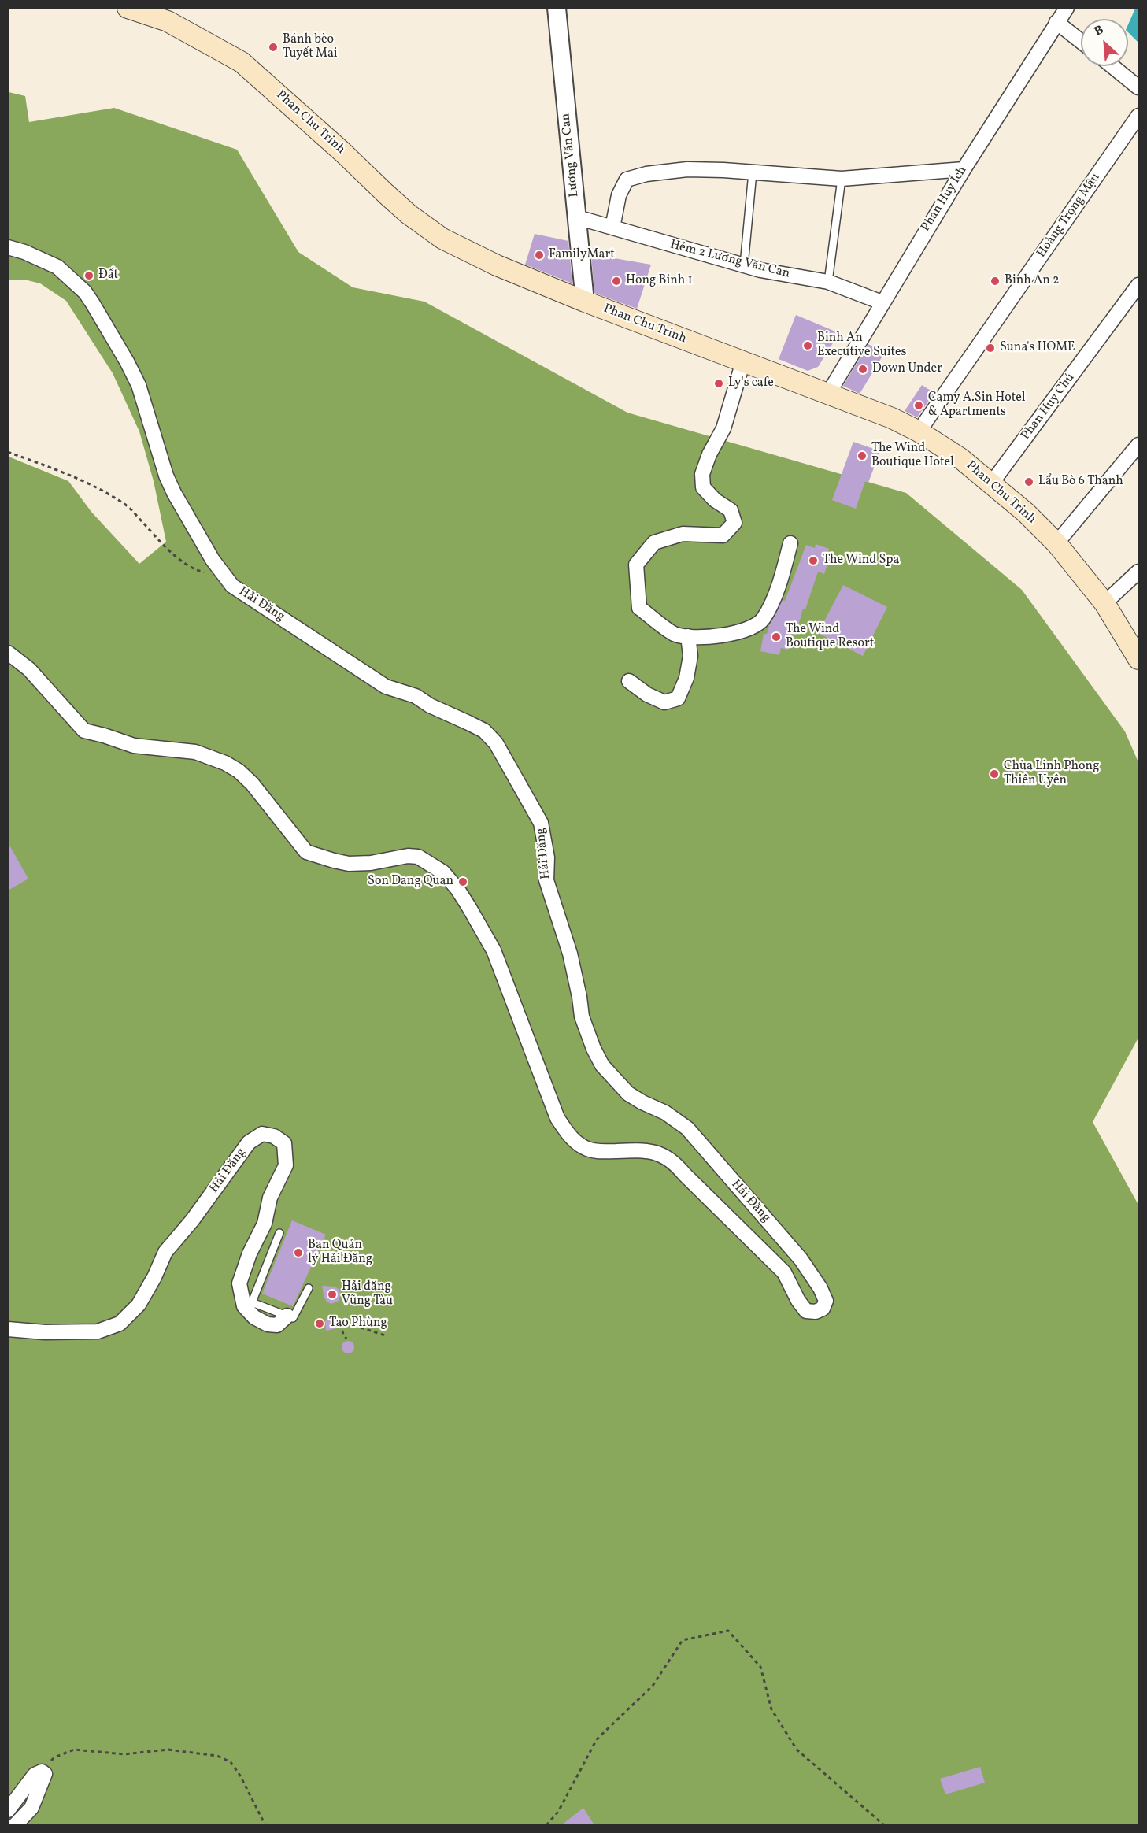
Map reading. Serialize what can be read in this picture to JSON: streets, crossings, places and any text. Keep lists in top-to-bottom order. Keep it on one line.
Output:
{"streets":{"main road":["Phan Chu Trinh"],"street":["Lương Văn Can","Phan Huy Ích","Hoàng Trọng Mậu","Hẻm 2 Lương Văn Can","Phan Huy Chú","Hải Đăng"]},"crossings":[["Phan Chu Trinh","Lương Văn Can"],["Phan Chu Trinh","Phan Huy Ích"],["Phan Chu Trinh","Hoàng Trọng Mậu"],["Phan Chu Trinh","Phan Huy Chú"],["Lương Văn Can","Hẻm 2 Lương Văn Can"],["Phan Huy Ích","Hẻm 2 Lương Văn Can"]],"places":["Bánh bèo Tuyết Mai","FamilyMart","Đất","Hong Binh 1","Binh An 2","Binh An Executive Suites","Suna's HOME","Down Under","Ly's cafe","Camy A.Sin Hotel & Apartments","The Wind Boutique Hotel","Lẩu Bò 6 Thanh","The Wind Spa","The Wind Boutique Resort","Chùa Linh Phong Thiên Uyên","Son Dang Quan","Ban Quản lý Hải Đăng","Hải đăng Vũng Tàu","Tao Phùng"],"north":"top left"}
